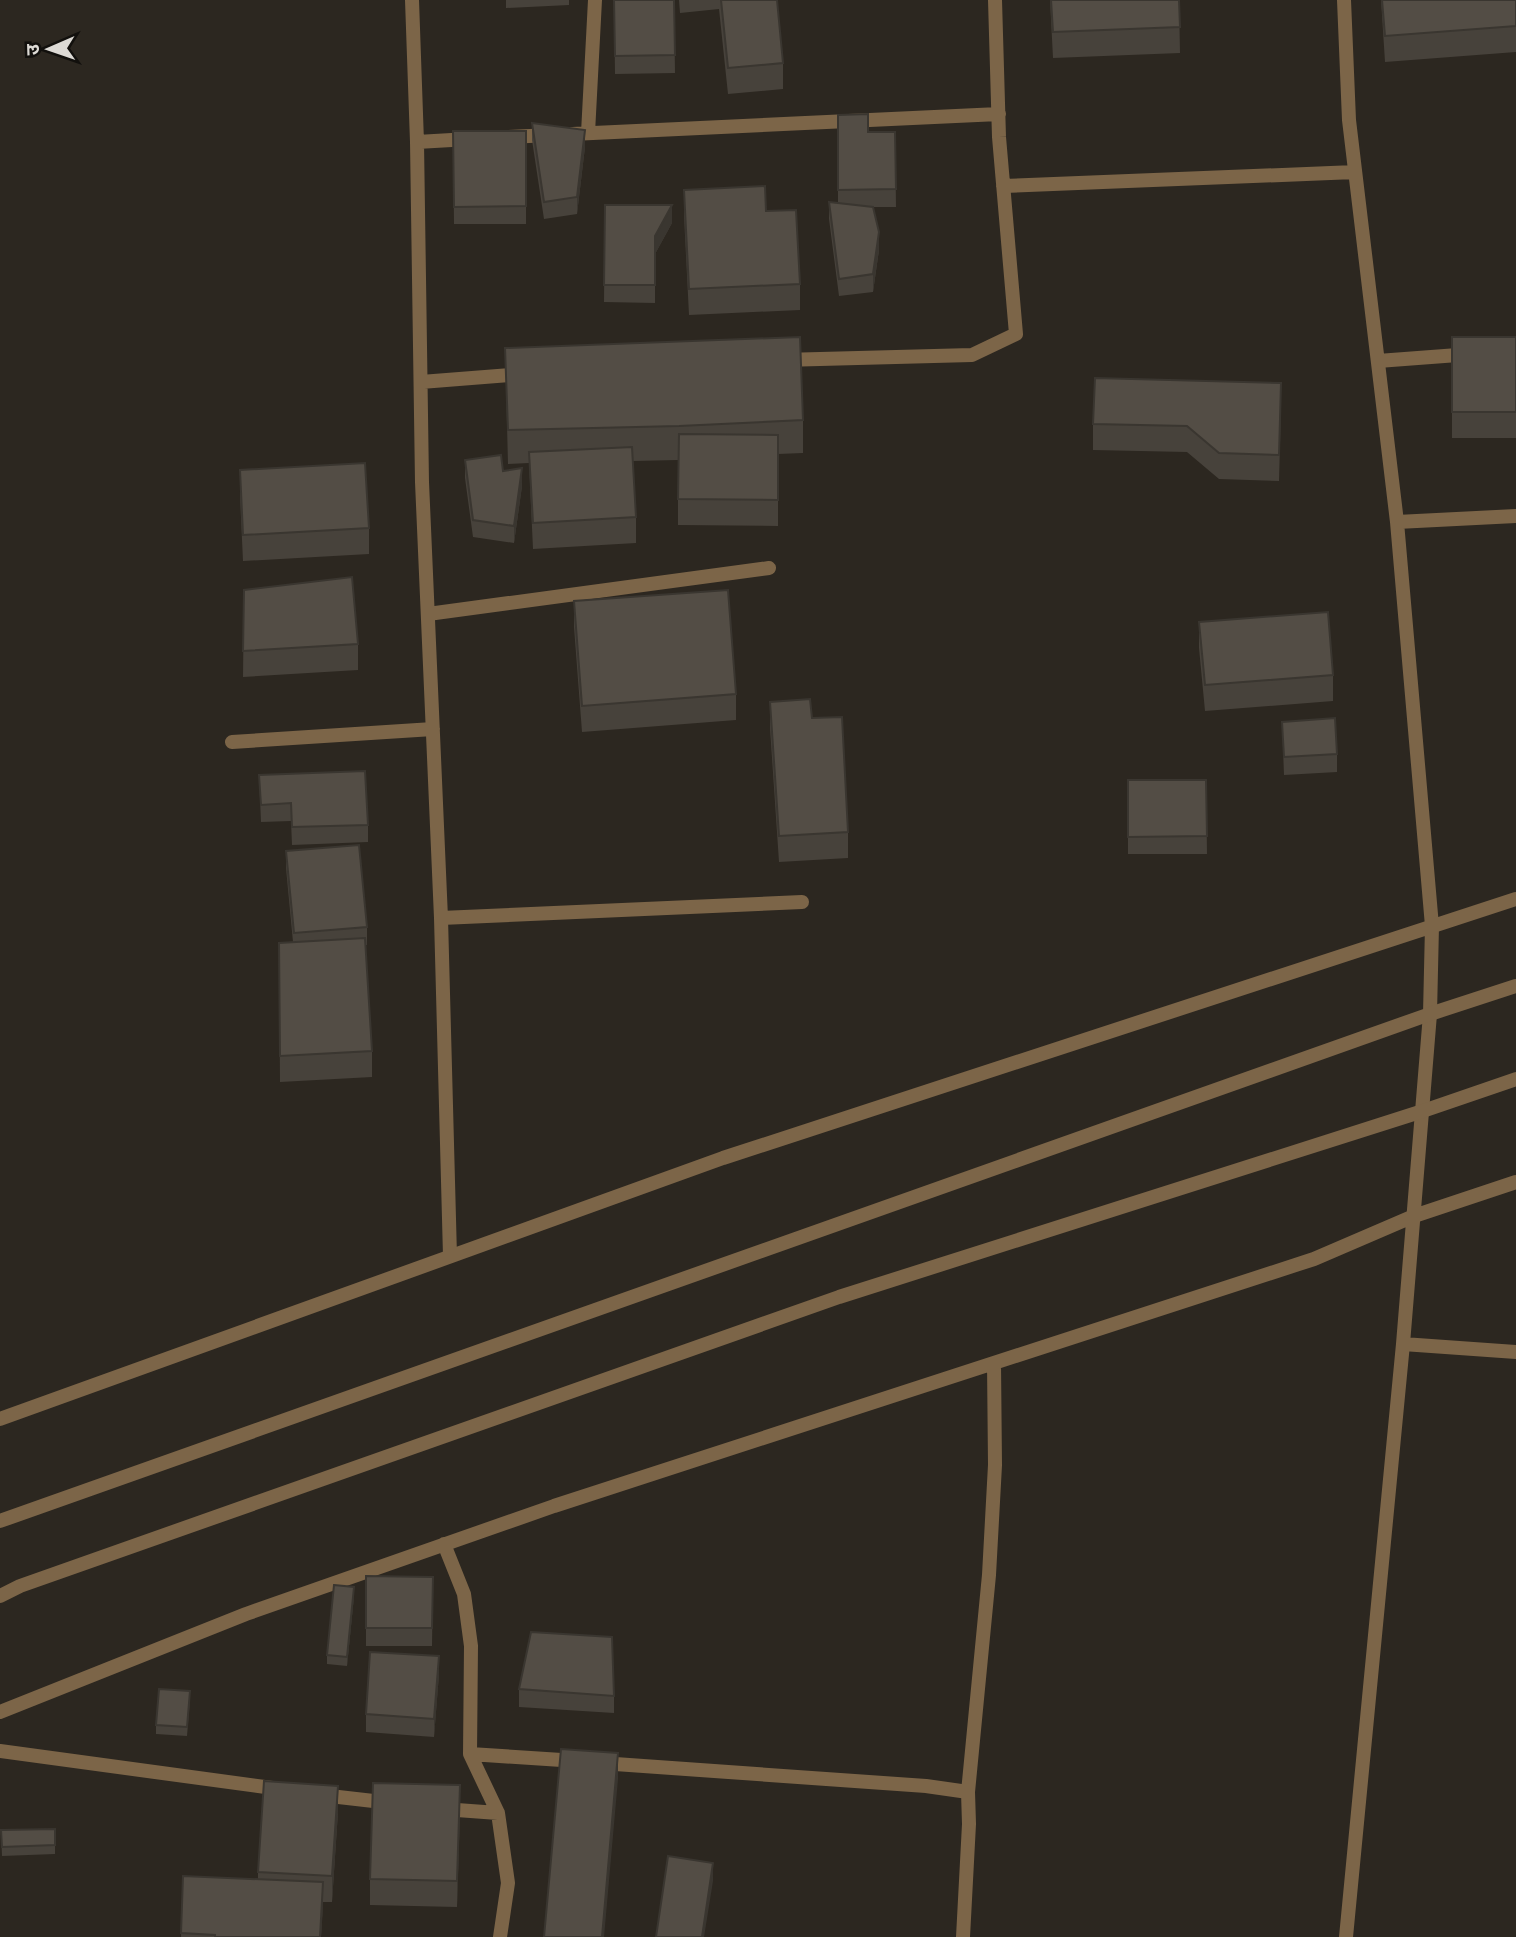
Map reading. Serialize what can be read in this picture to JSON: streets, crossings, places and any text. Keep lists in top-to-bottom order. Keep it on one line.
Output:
{"north":"left"}
